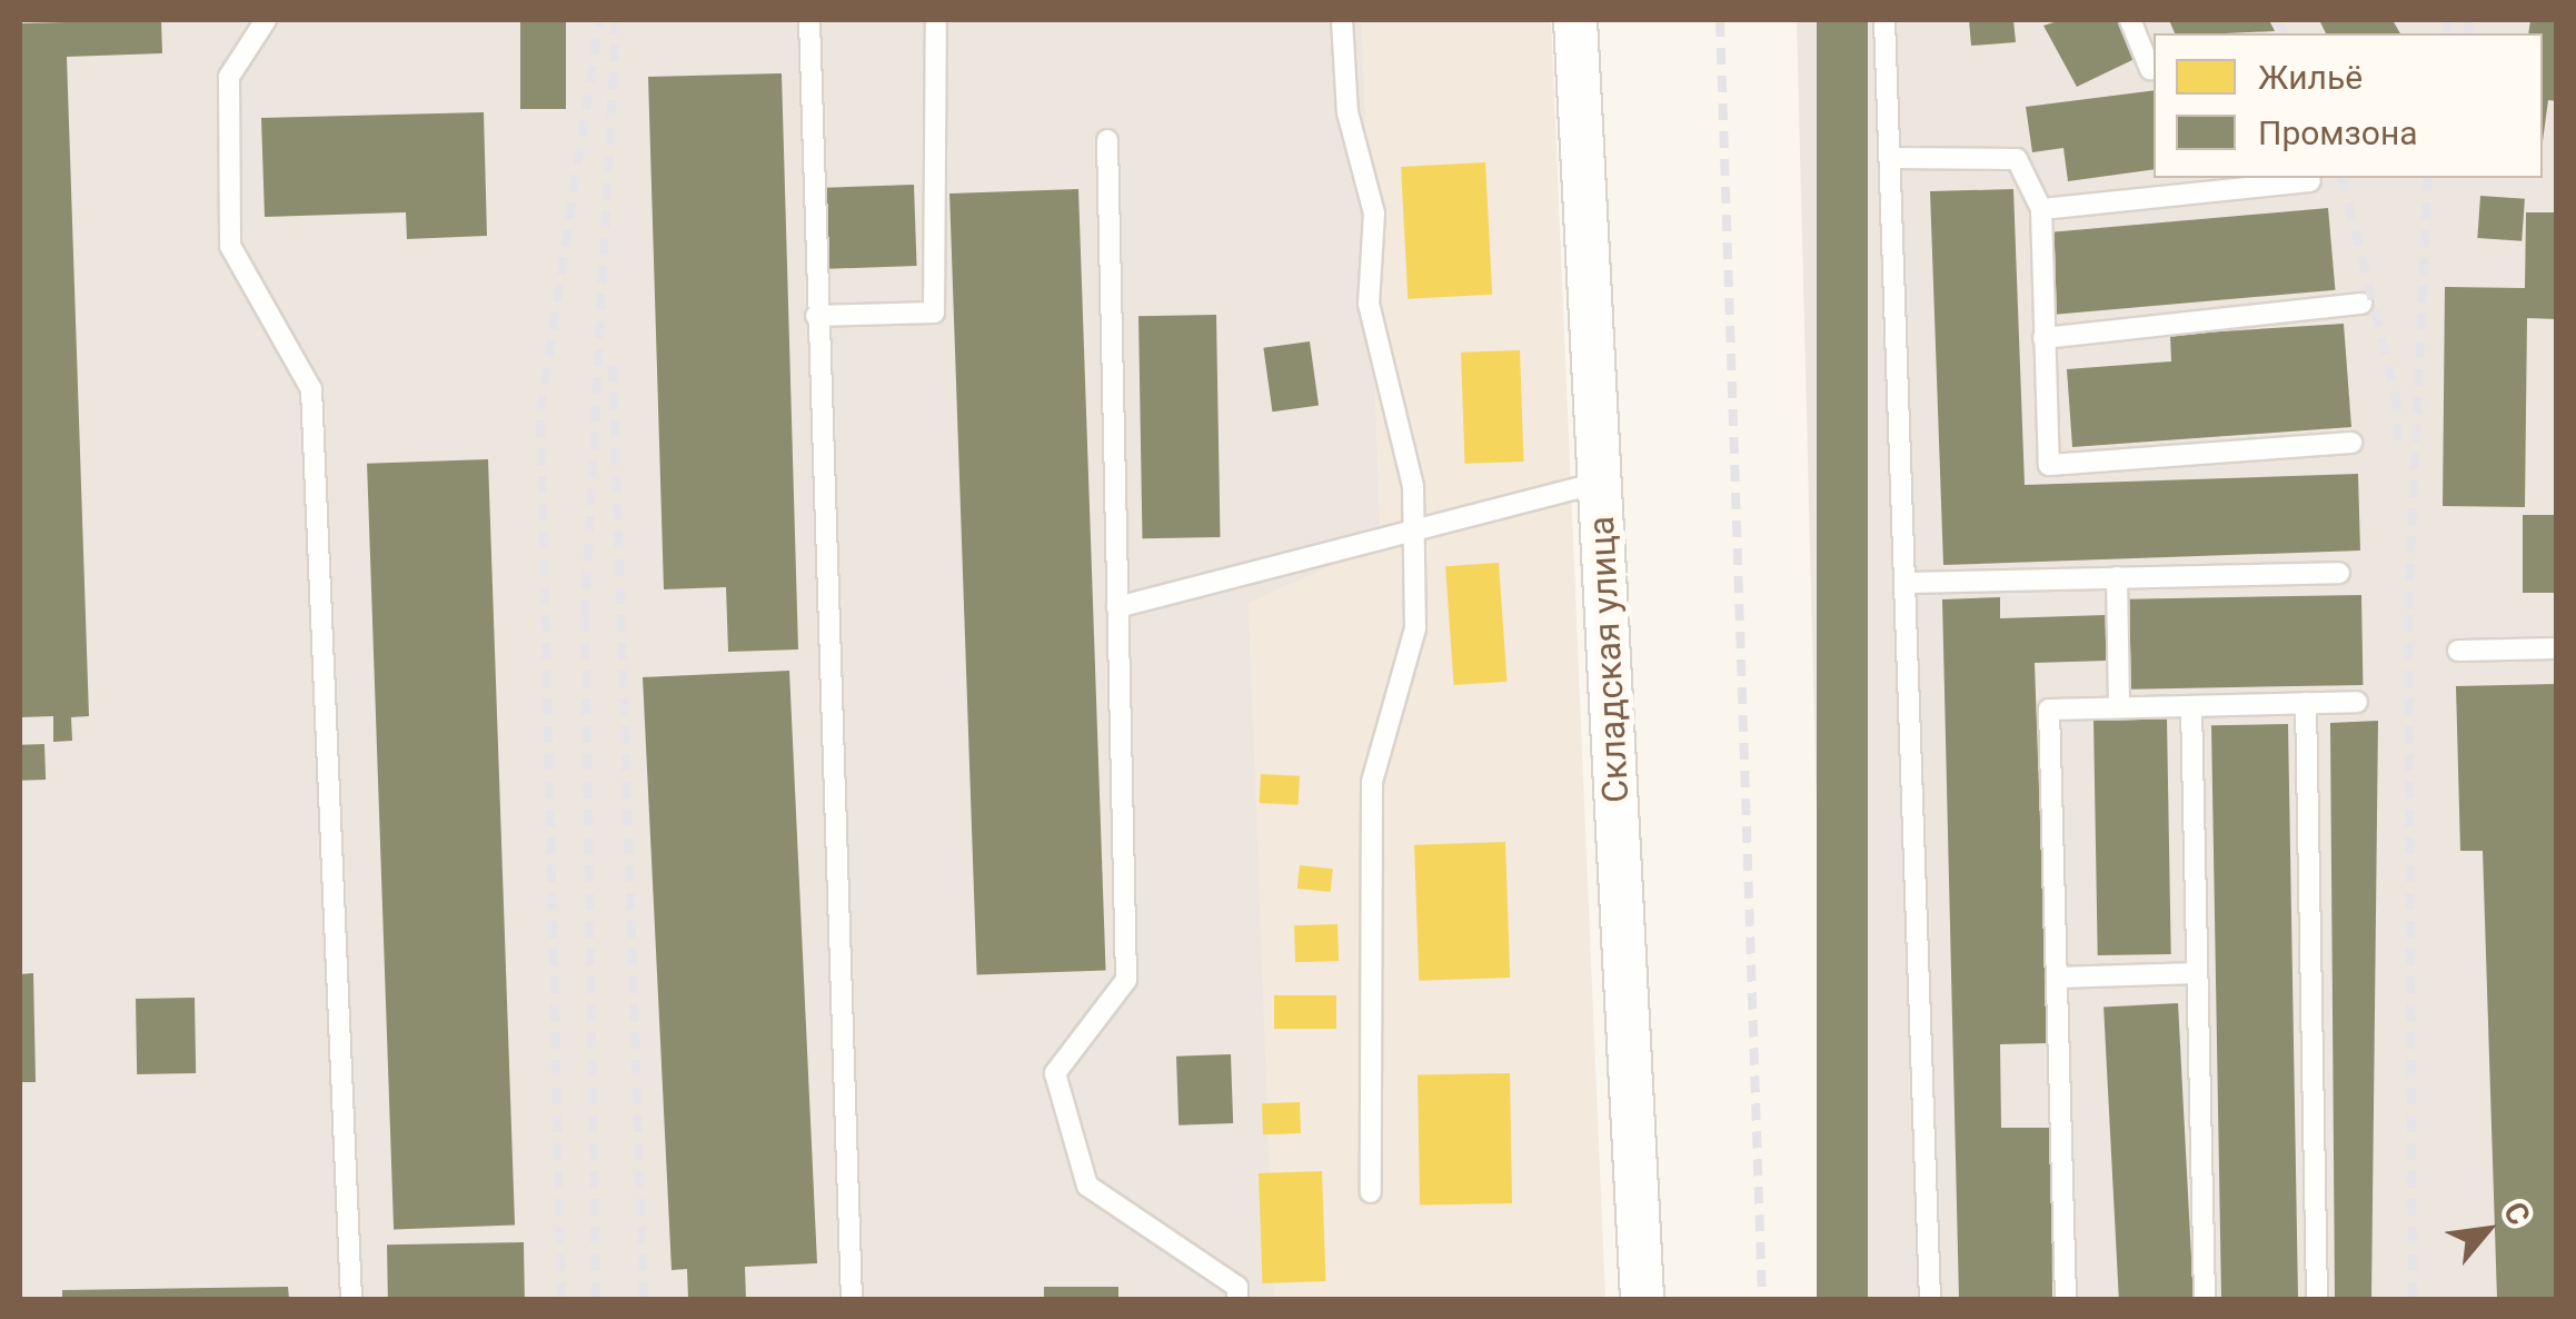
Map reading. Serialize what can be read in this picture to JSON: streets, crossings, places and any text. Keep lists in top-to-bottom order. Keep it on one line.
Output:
{"streets":{"street":["Складская улица"]},"legend":["Жильё","Промзона"],"north":"top right"}
